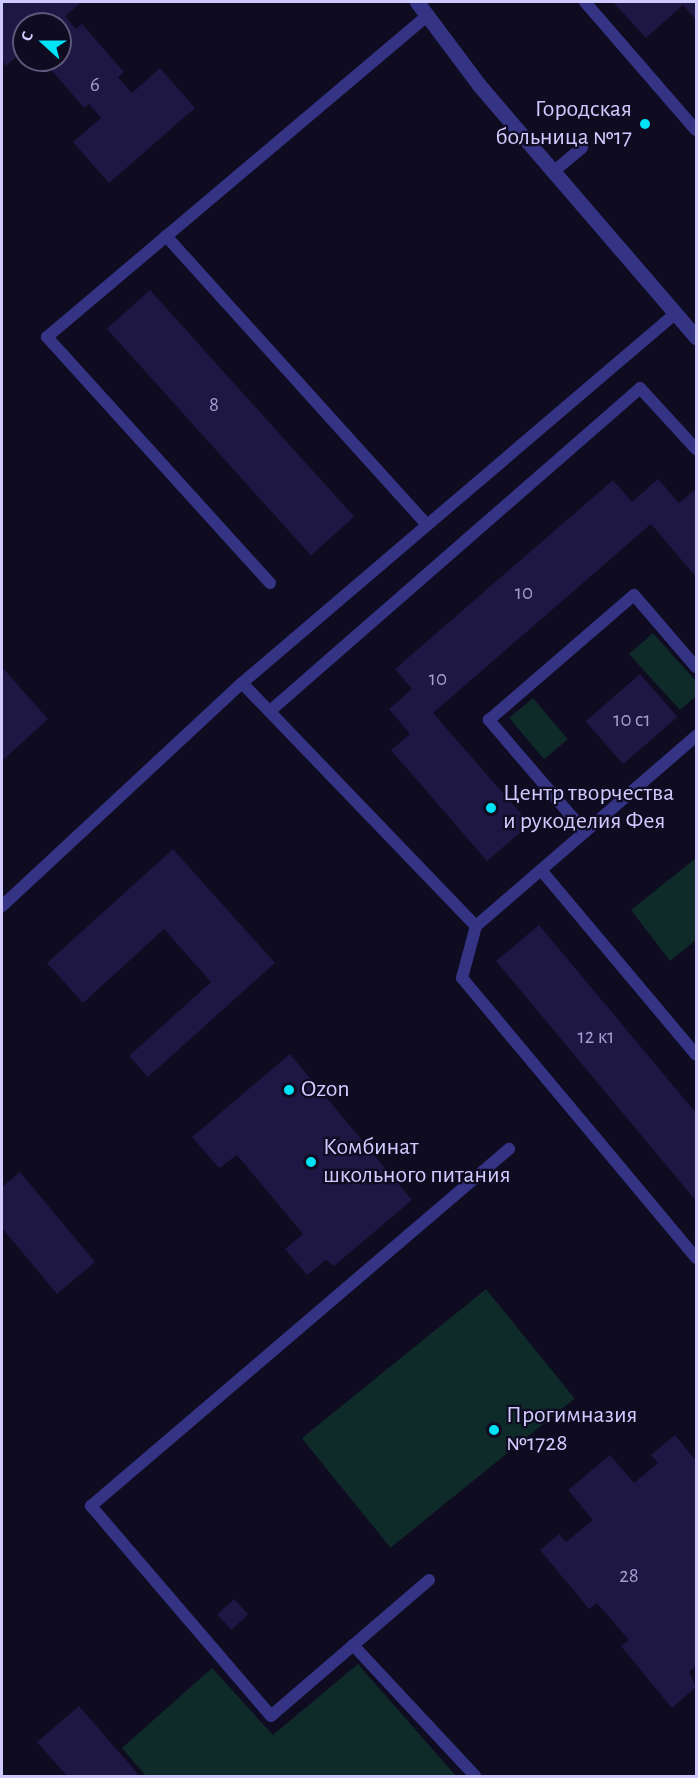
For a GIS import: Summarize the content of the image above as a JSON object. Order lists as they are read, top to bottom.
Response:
{
  "places": [
    "Городская больница №17",
    "Центр творчества и рукоделия Фея",
    "Ozon",
    "Комбинат школьного питания",
    "Прогимназия №1728"
  ],
  "house_numbers": [
    "6",
    "8",
    "10",
    "10",
    "10 с1",
    "12 к1",
    "28"
  ],
  "north": "left"
}
